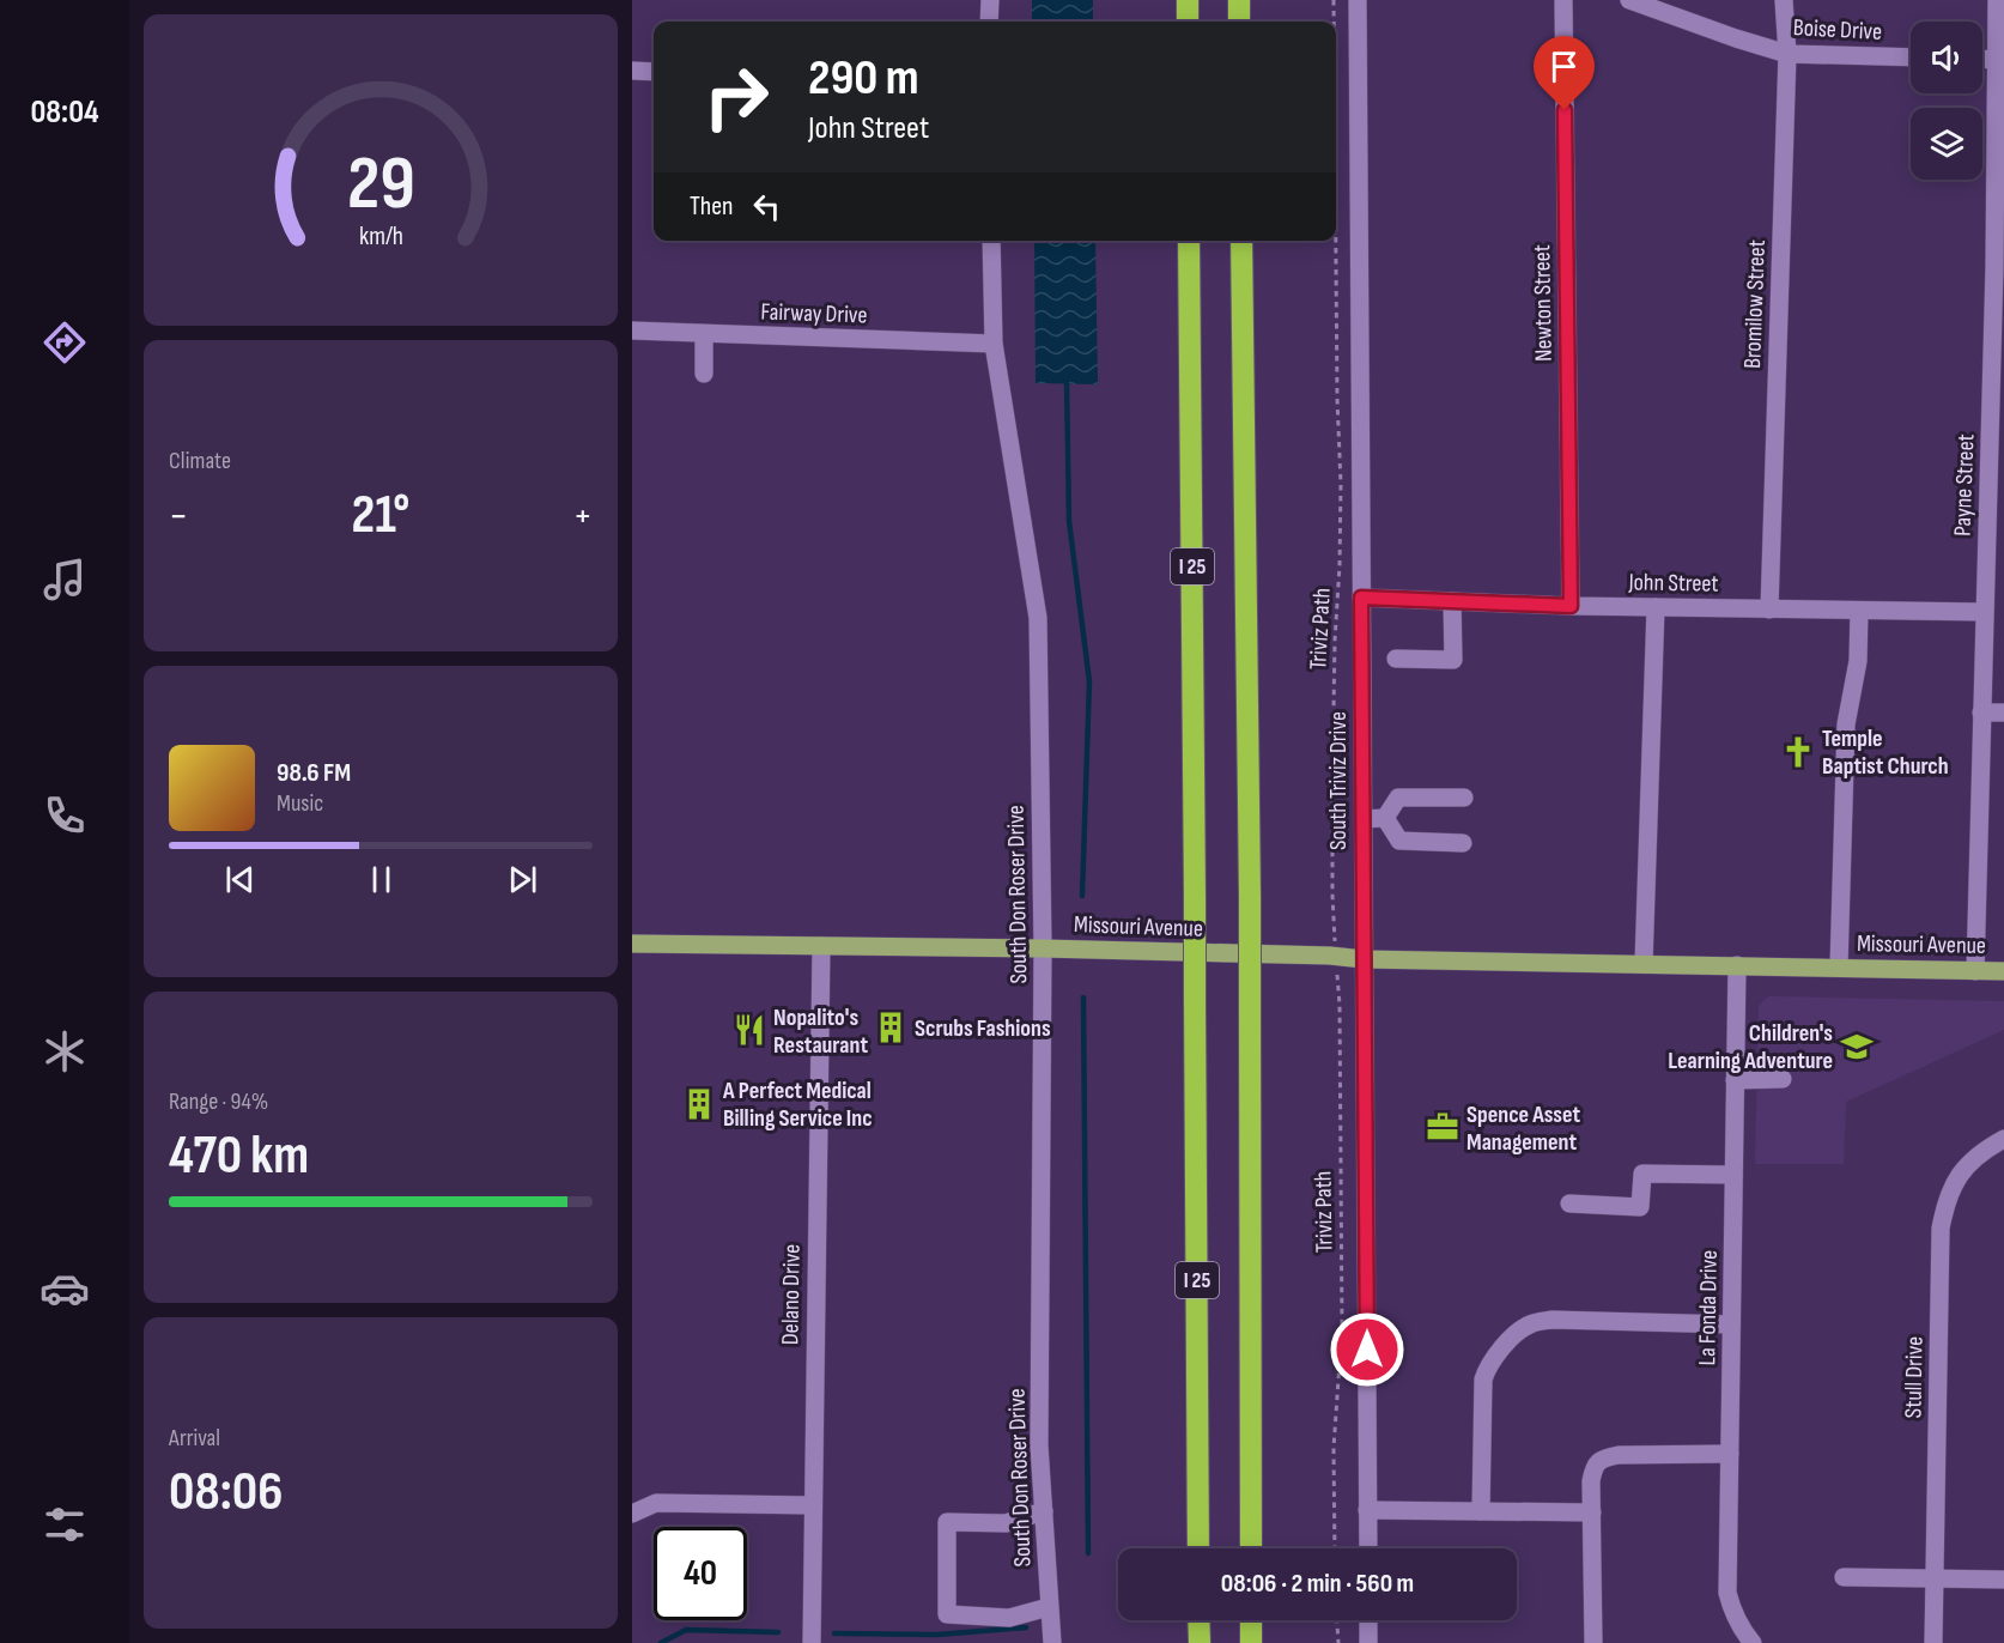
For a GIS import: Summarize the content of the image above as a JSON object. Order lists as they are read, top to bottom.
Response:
{
  "streets": {
    "highway": ["I 25"],
    "main road": ["Missouri Avenue"],
    "street": [
      "Boise Drive",
      "Newton Street",
      "Bromilow Street",
      "Fairway Drive",
      "Payne Street",
      "John Street",
      "South Triviz Drive",
      "South Don Roser Drive",
      "Delano Drive",
      "La Fonda Drive",
      "Stull Drive"
    ],
    "path": ["Triviz Path"]
  },
  "crossings": [
    ["Boise Drive", "Bromilow Street"],
    ["Newton Street", "John Street"],
    ["Bromilow Street", "John Street"],
    ["Fairway Drive", "South Don Roser Drive"],
    ["Payne Street", "John Street"],
    ["Payne Street", "Missouri Avenue"],
    ["John Street", "South Triviz Drive"],
    ["Triviz Path", "Missouri Avenue"],
    ["South Triviz Drive", "Missouri Avenue"],
    ["South Don Roser Drive", "Missouri Avenue"],
    ["Missouri Avenue", "Delano Drive"],
    ["Missouri Avenue", "La Fonda Drive"]
  ],
  "places": {
    "church": ["Temple Baptist Church"],
    "building": ["Scrubs Fashions", "A Perfect Medical Billing Service Inc"],
    "restaurant": ["Nopalito's Restaurant"],
    "school or university": ["Children's Learning Adventure"],
    "office": ["Spence Asset Management"]
  },
  "page": {
    "tabs": "08:04",
    "turn": ["290 m", "John Street"],
    "then": "Then",
    "tile": [
      "Climate",
      ["Range · 94%", "470 km"],
      ["Arrival", "08:06"]
    ],
    "heat": ["−", "21°", "+"],
    "song": ["98.6 FM", "Music"],
    "limit": "40",
    "trip": "08:06 · 2 min · 560 m",
    "gauge": ["29", "km/h"]
  }
}
